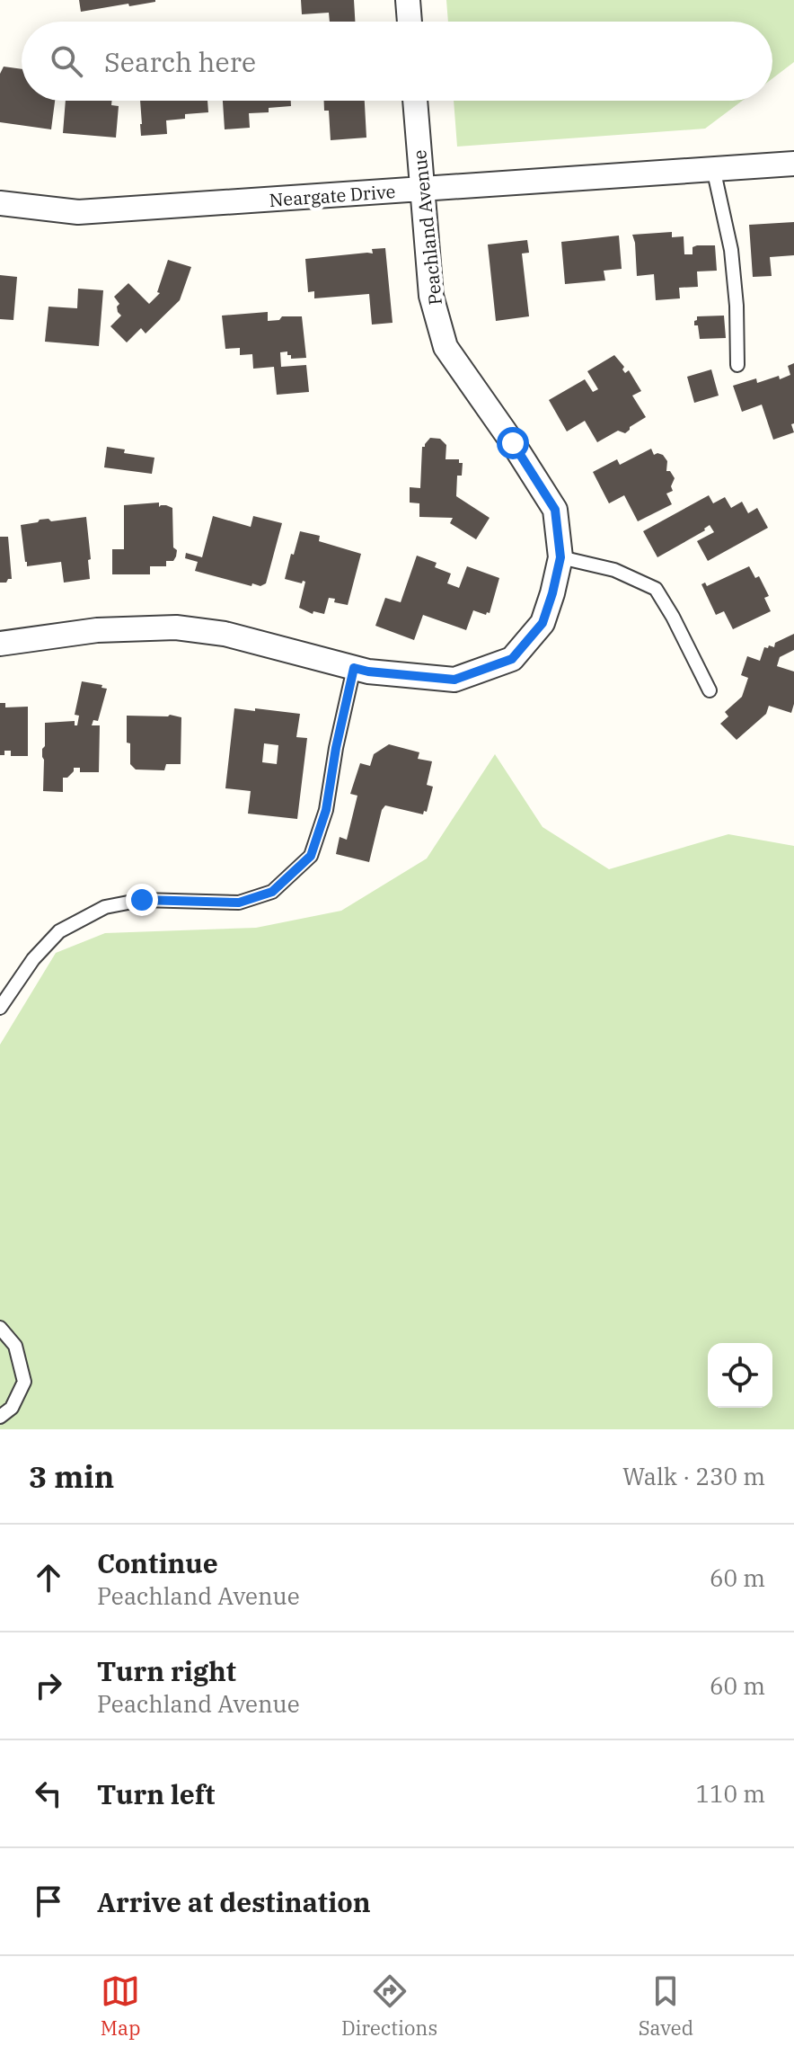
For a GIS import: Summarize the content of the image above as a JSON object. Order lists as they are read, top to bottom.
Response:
{
  "streets": {
    "street": ["Neargate Drive", "Peachland Avenue"]
  },
  "crossings": [
    ["Neargate Drive", "Peachland Avenue"]
  ],
  "page": {
    "search": "Search here",
    "heading": ["3 min", "Walk · 230 m"],
    "list": [
      ["Continue", "Peachland Avenue", "60 m"],
      ["Turn right", "Peachland Avenue", "60 m"],
      ["Turn left", "110 m"],
      "Arrive at destination"
    ],
    "nav": ["Map", "Directions", "Saved"]
  }
}
